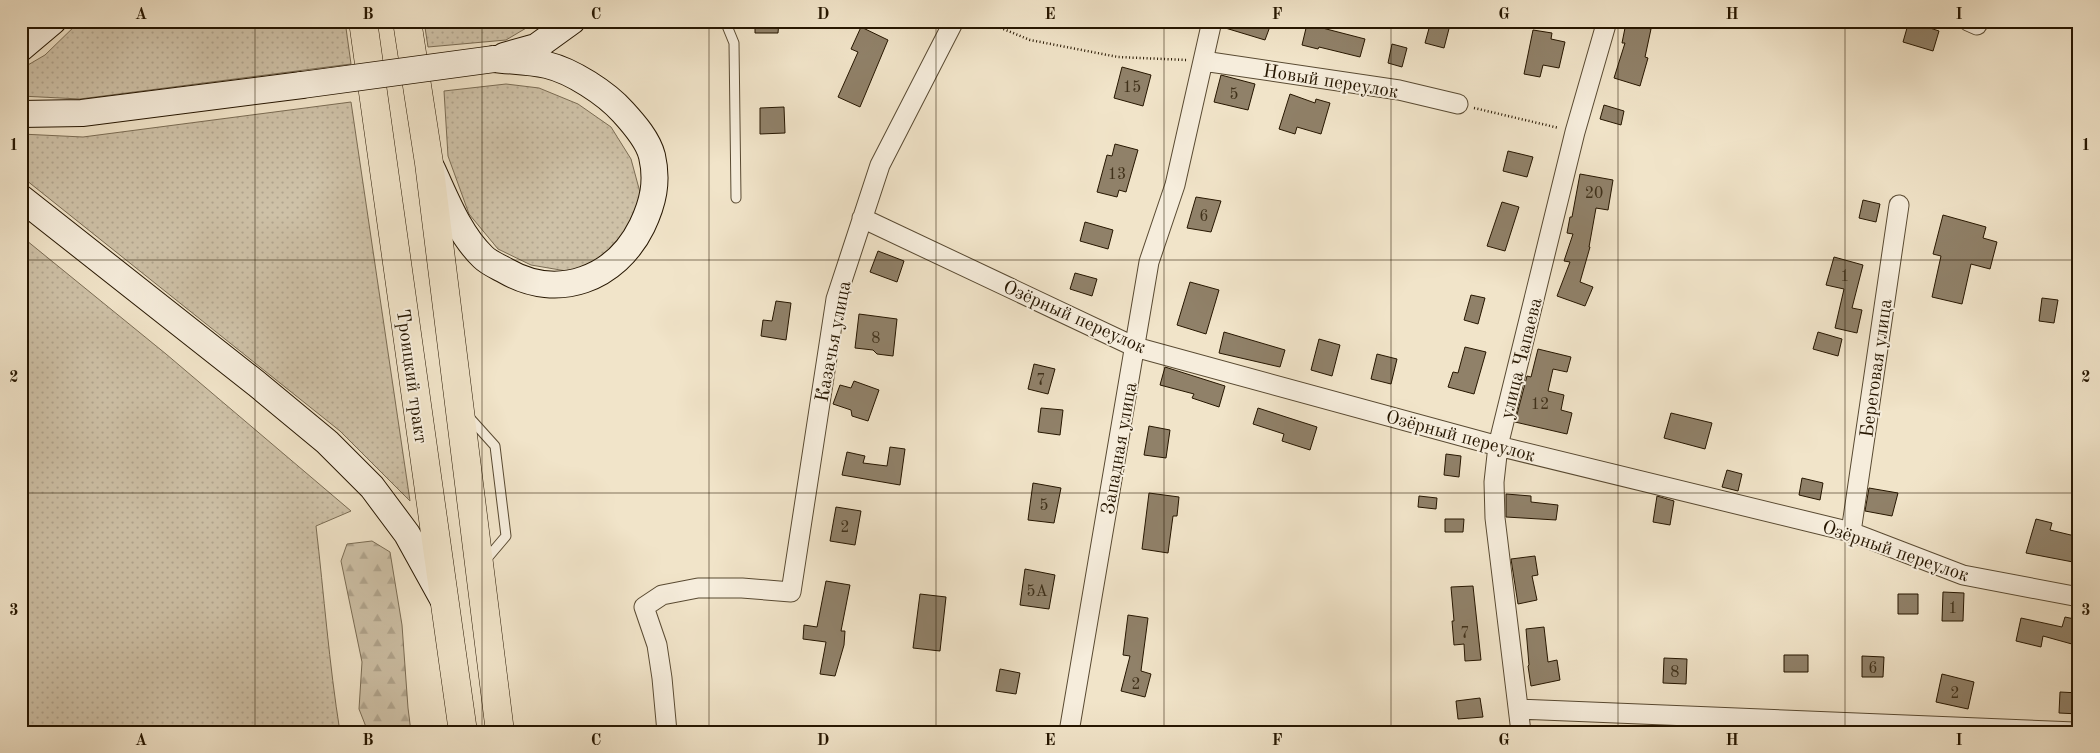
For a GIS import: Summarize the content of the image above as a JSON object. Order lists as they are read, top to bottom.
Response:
{
  "streets": {
    "main road": ["Троицкий тракт"],
    "street": [
      "Новый переулок",
      "Озёрный переулок",
      "Казачья улица",
      "улица Чапаева",
      "Береговая улица",
      "Западная улица"
    ]
  },
  "crossings": [
    ["Новый переулок", "Западная улица"],
    ["Озёрный переулок", "Казачья улица"],
    ["Озёрный переулок", "улица Чапаева"],
    ["Озёрный переулок", "Береговая улица"],
    ["Озёрный переулок", "Западная улица"]
  ],
  "house_numbers": [
    "15",
    "5",
    "13",
    "20",
    "6",
    "1",
    "8",
    "7",
    "12",
    "5",
    "2",
    "5А",
    "1",
    "7",
    "6",
    "8",
    "2",
    "2"
  ],
  "grid": {
    "columns": [
      "A",
      "B",
      "C",
      "D",
      "E",
      "F",
      "G",
      "H",
      "I"
    ],
    "rows": ["1", "2", "3"]
  }
}
